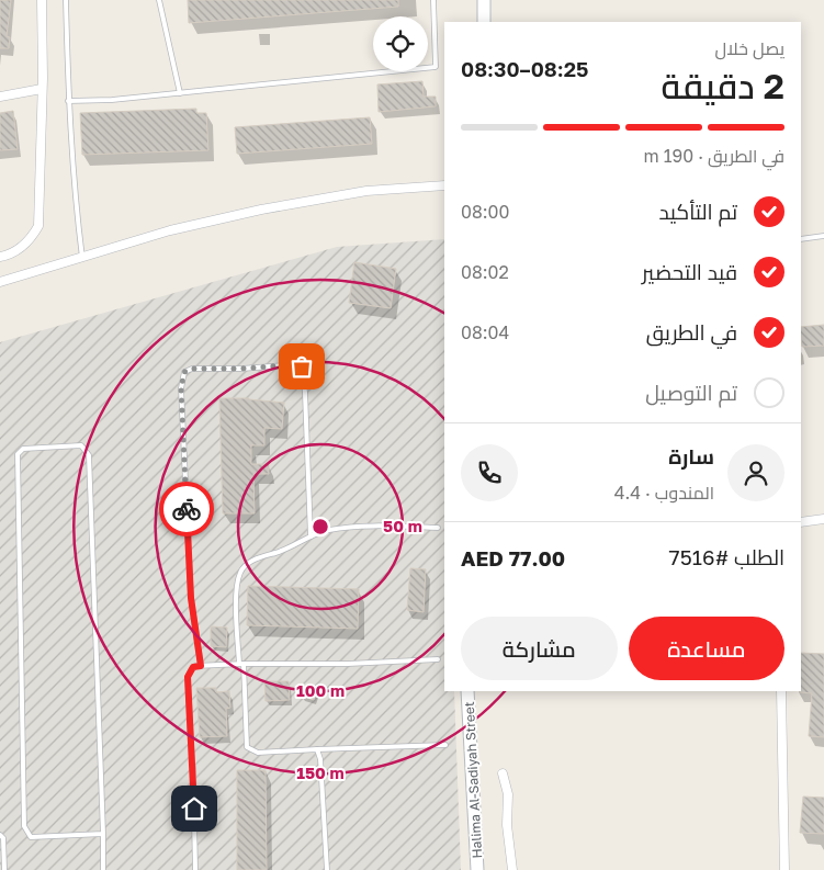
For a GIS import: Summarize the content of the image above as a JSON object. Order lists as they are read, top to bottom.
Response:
{
  "streets": {
    "street": ["Halima Al-Sadiyah Street"]
  },
  "page": {
    "heading": ["2 دقيقة", "يصل خلال", "08:25–08:30"],
    "panel": [
      "سارة",
      "المندوب · 4.4",
      "الطلب #7516",
      "AED 77.00"
    ],
    "bar": "في الطريق · 190 m",
    "list": [
      ["تم التأكيد", "08:00"],
      ["قيد التحضير", "08:02"],
      ["في الطريق", "08:04"],
      "تم التوصيل"
    ],
    "buttons": ["مساعدة", "مشاركة"]
  },
  "rings": ["50 m", "100 m", "150 m"]
}
